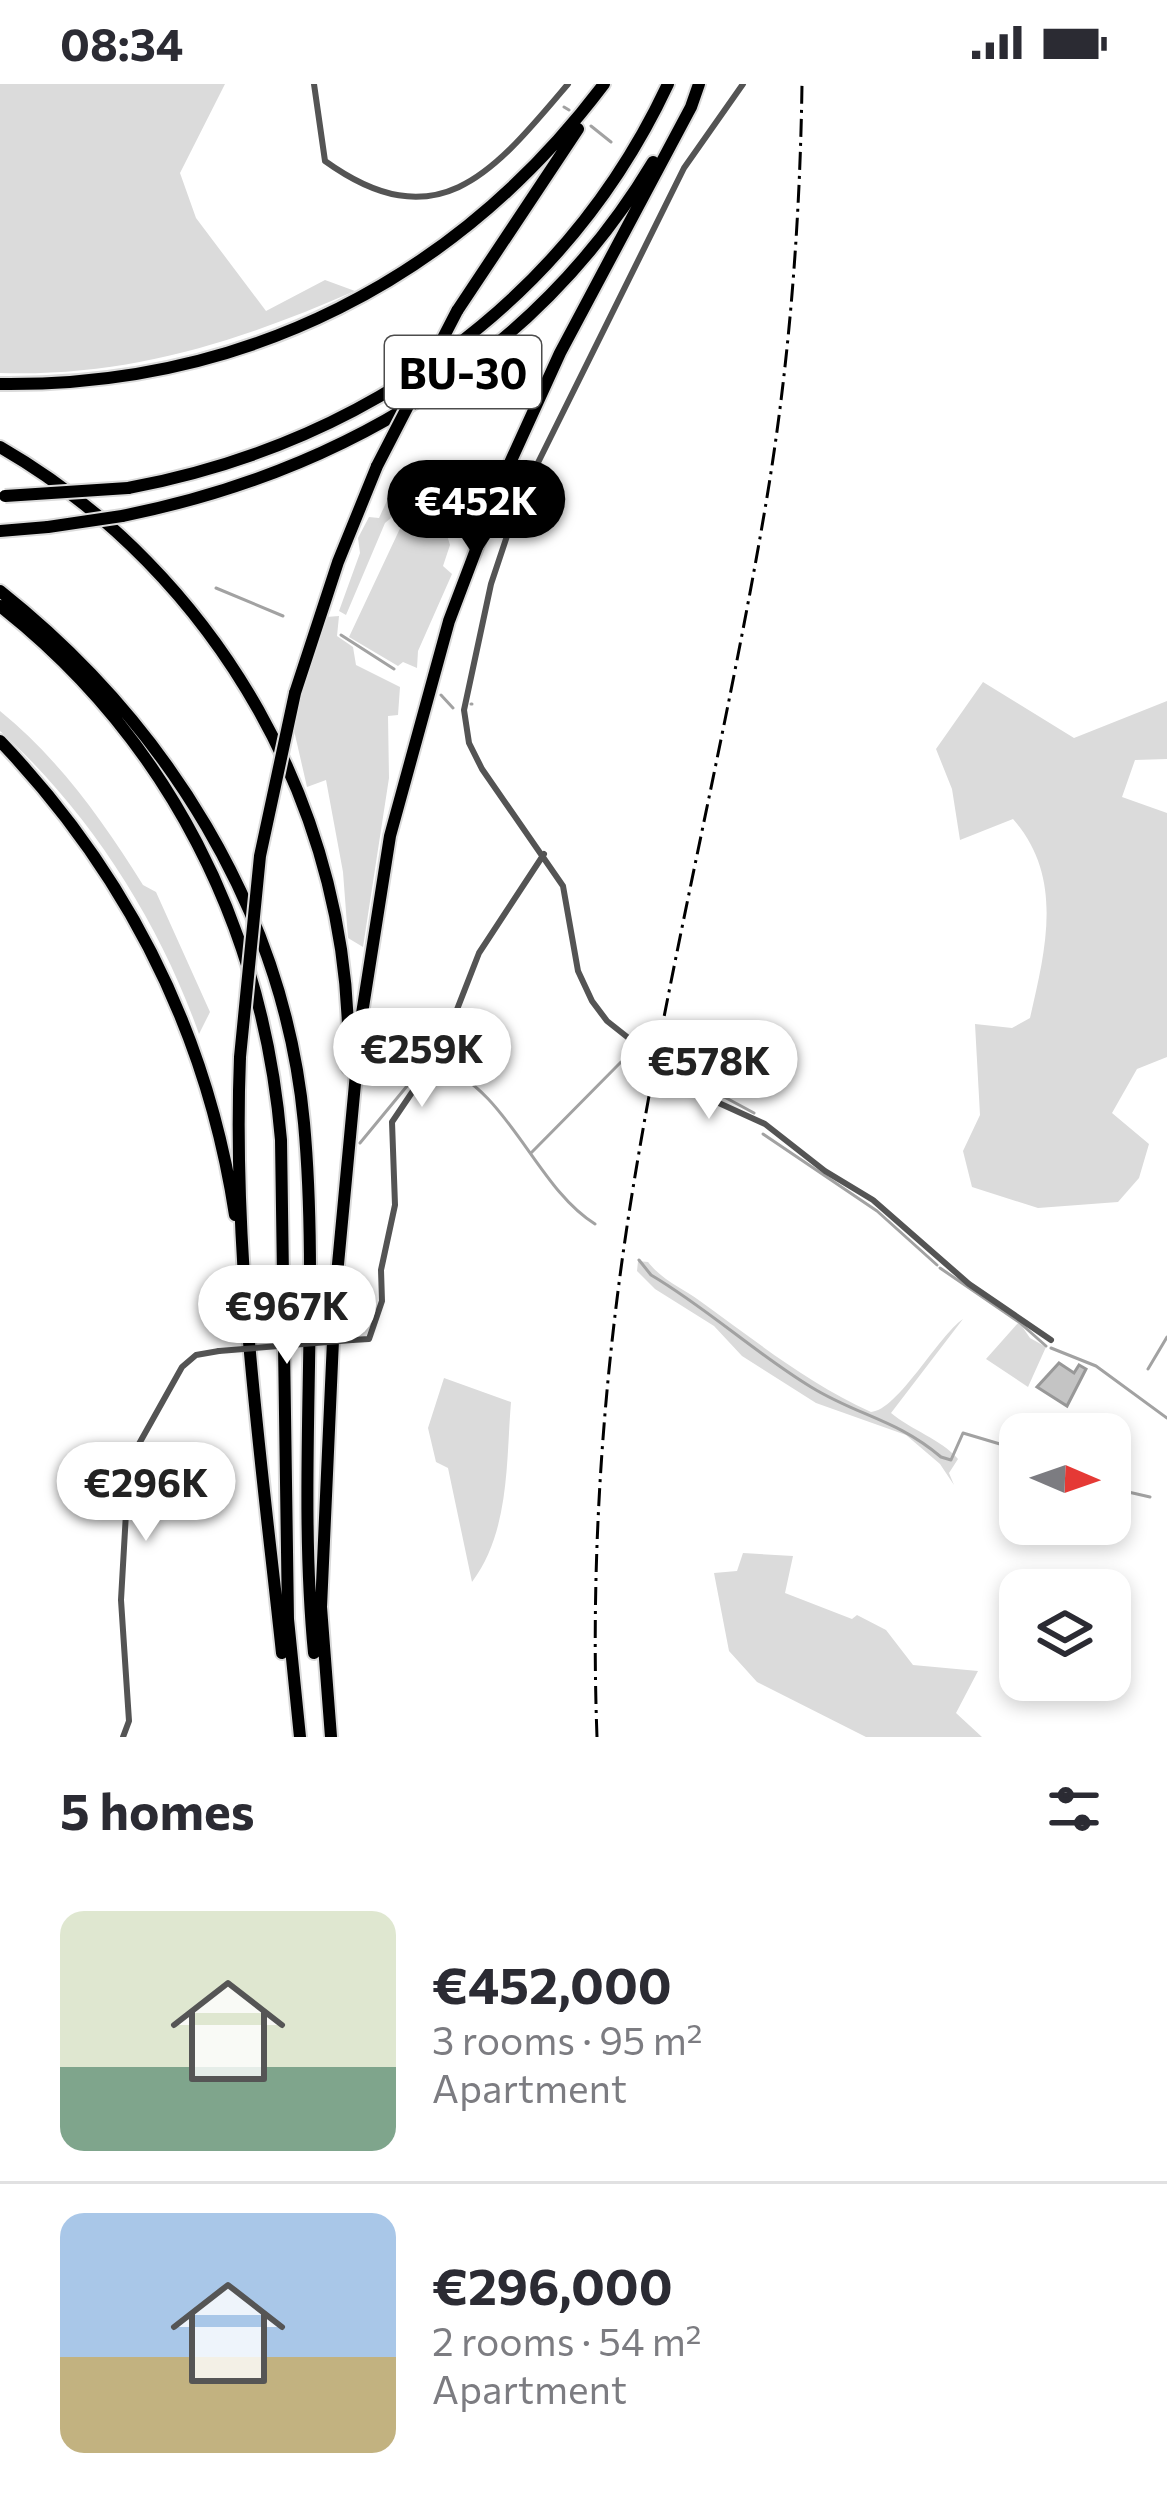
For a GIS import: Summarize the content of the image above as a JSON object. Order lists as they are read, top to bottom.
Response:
{
  "streets": {
    "highway": ["BU-30"]
  },
  "north": "right",
  "page": {
    "status": "08:34",
    "price": [
      "€452K",
      "€259K",
      "€578K",
      "€967K",
      "€296K"
    ],
    "heading": "5 homes",
    "list": [
      {
        "name": "€452,000",
        "note": "3 rooms · 95 m² · Apartment"
      },
      {
        "name": "€296,000",
        "note": "2 rooms · 54 m² · Apartment"
      }
    ]
  }
}
